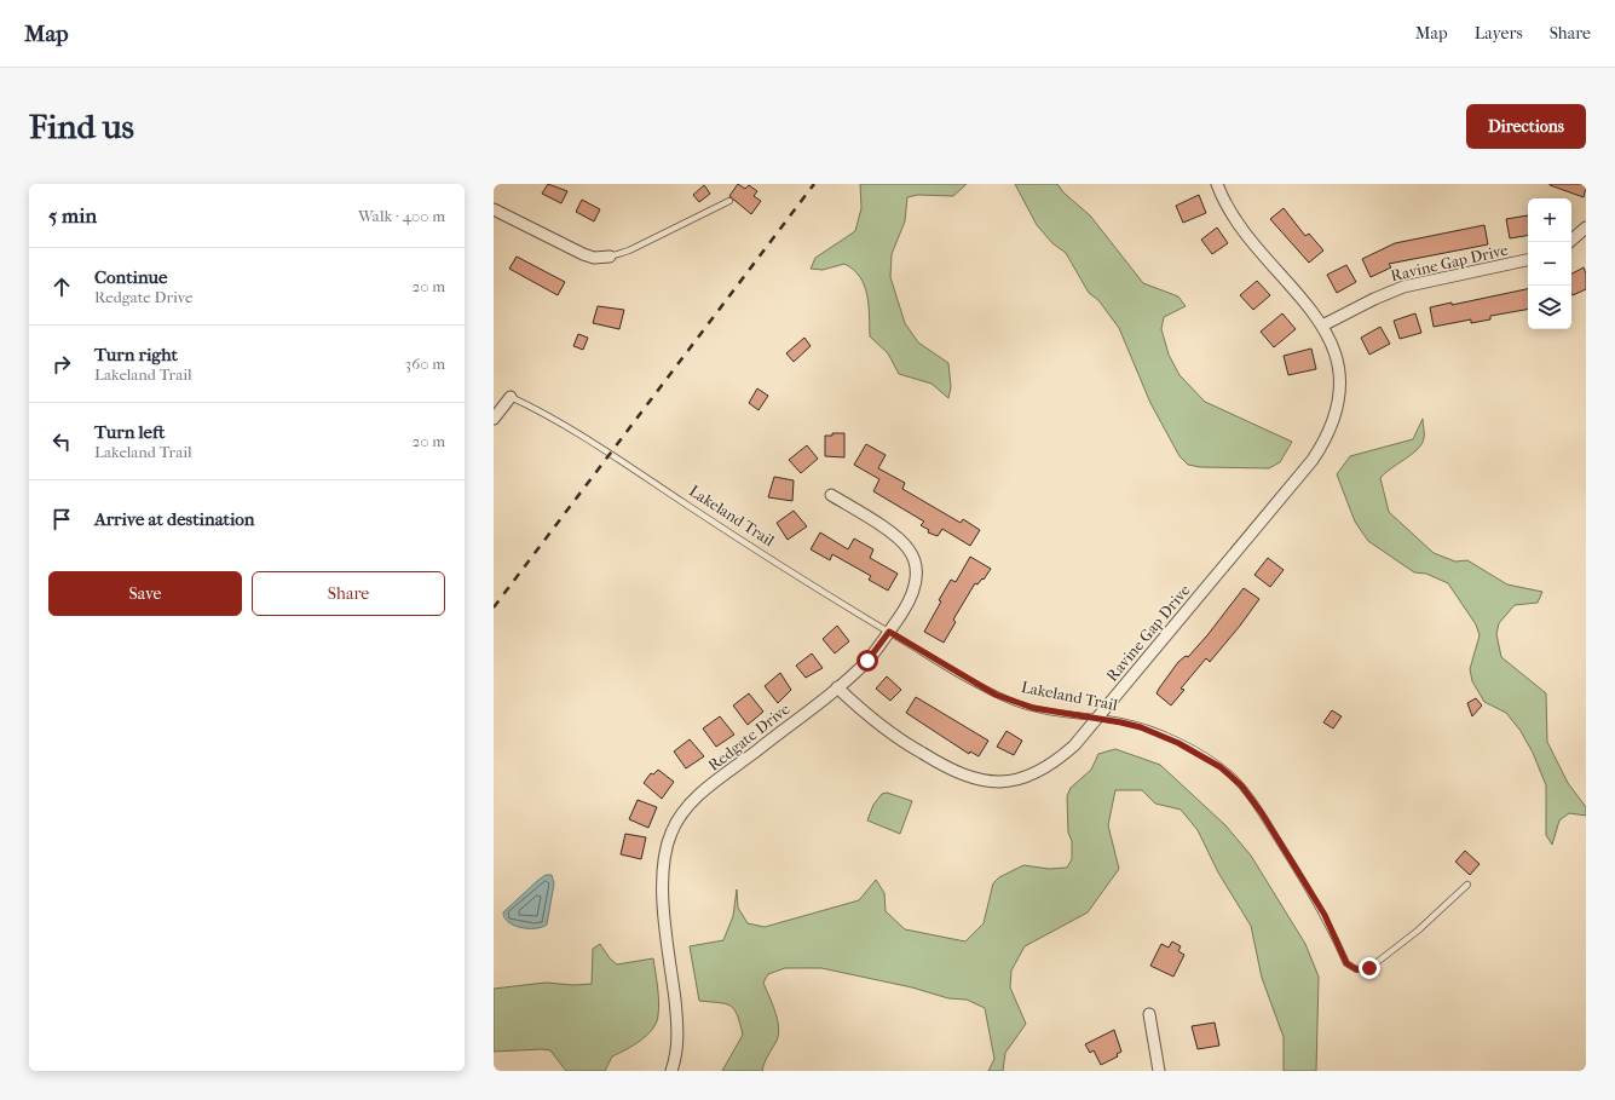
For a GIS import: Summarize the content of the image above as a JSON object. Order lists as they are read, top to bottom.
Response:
{
  "streets": {
    "street": ["Ravine Gap Drive", "Lakeland Trail", "Redgate Drive"]
  },
  "crossings": [
    ["Ravine Gap Drive", "Lakeland Trail"],
    ["Ravine Gap Drive", "Redgate Drive"],
    ["Lakeland Trail", "Redgate Drive"]
  ],
  "page": {
    "header": "Map",
    "nav": ["Map", "Layers", "Share"],
    "buttons": [
      "Directions",
      ["Save", "Share"]
    ],
    "title": "Find us",
    "heading": ["5 min", "Walk · 400 m"],
    "map_buttons": ["+", "−"],
    "list": [
      ["Continue", "Redgate Drive", "20 m"],
      ["Turn right", "Lakeland Trail", "360 m"],
      ["Turn left", "Lakeland Trail", "20 m"],
      "Arrive at destination"
    ]
  }
}
